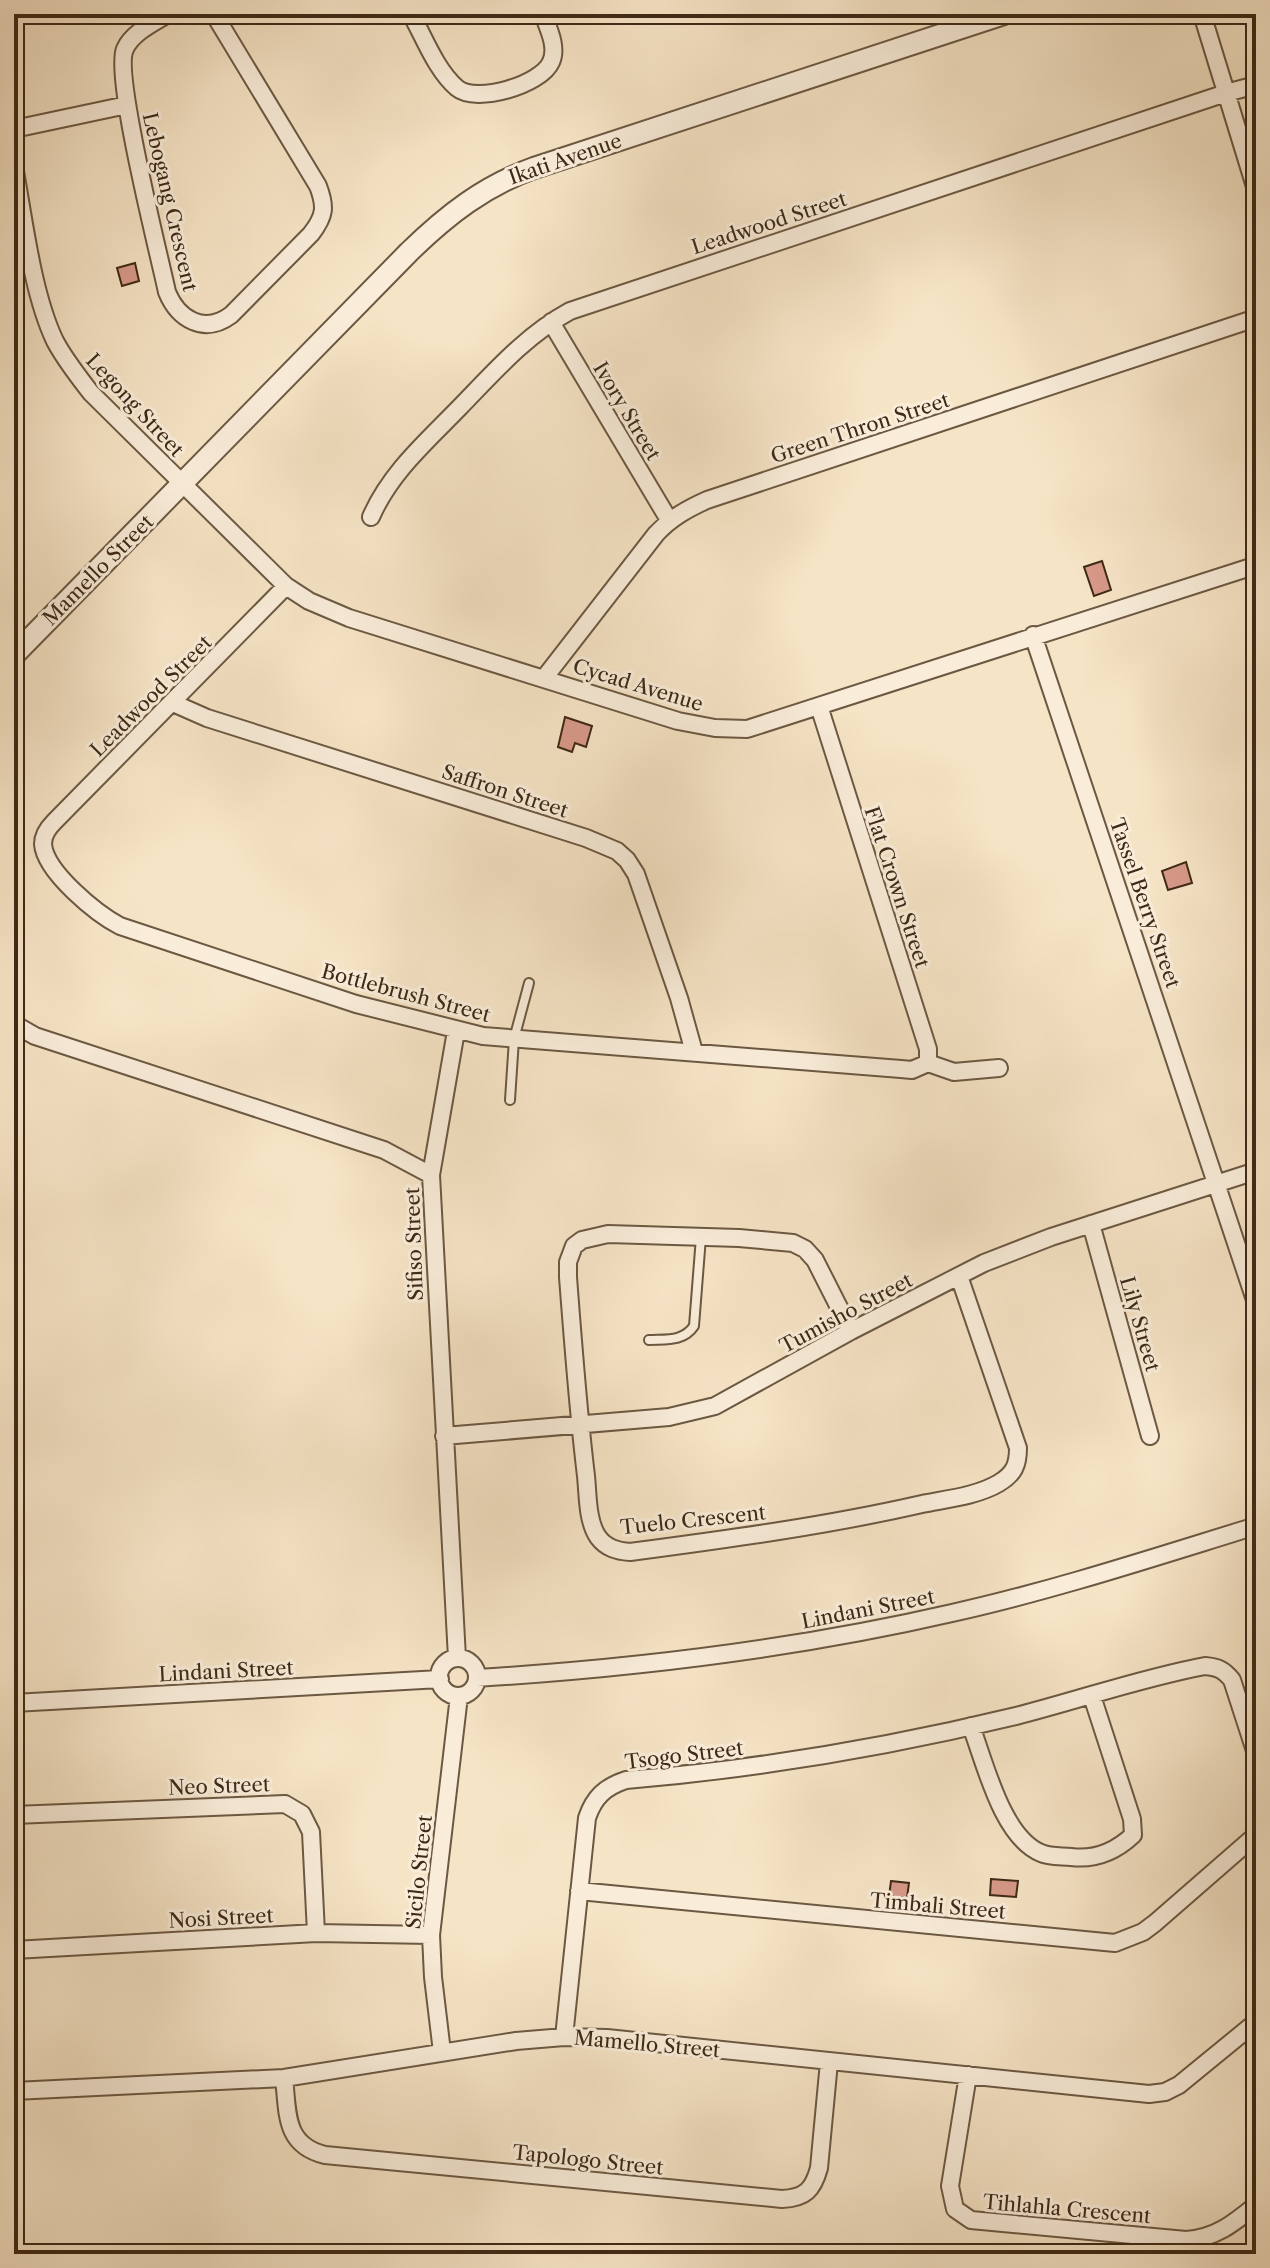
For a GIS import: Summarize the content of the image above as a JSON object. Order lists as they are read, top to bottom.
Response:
{
  "streets": {
    "street": [
      "Ikati Avenue",
      "Lebogang Crescent",
      "Leadwood Street",
      "Legong Street",
      "Ivory Street",
      "Green Thron Street",
      "Mamello Street",
      "Cycad Avenue",
      "Saffron Street",
      "Flat Crown Street",
      "Tassel Berry Street",
      "Bottlebrush Street",
      "Sifiso Street",
      "Tumisho Street",
      "Lily Street",
      "Tuelo Crescent",
      "Lindani Street",
      "Tsogo Street",
      "Neo Street",
      "Sicilo Street",
      "Timbali Street",
      "Nosi Street",
      "Tapologo Street",
      "Tihlahla Crescent"
    ]
  },
  "crossings": [
    ["Ikati Avenue", "Legong Street"],
    ["Ikati Avenue", "Mamello Street"],
    ["Ikati Avenue", "Cycad Avenue"],
    ["Leadwood Street", "Ivory Street"],
    ["Leadwood Street", "Cycad Avenue"],
    ["Leadwood Street", "Saffron Street"],
    ["Leadwood Street", "Bottlebrush Street"],
    ["Legong Street", "Mamello Street"],
    ["Legong Street", "Cycad Avenue"],
    ["Ivory Street", "Green Thron Street"],
    ["Green Thron Street", "Cycad Avenue"],
    ["Mamello Street", "Cycad Avenue"],
    ["Mamello Street", "Tsogo Street"],
    ["Mamello Street", "Sicilo Street"],
    ["Mamello Street", "Tapologo Street"],
    ["Mamello Street", "Tihlahla Crescent"],
    ["Cycad Avenue", "Flat Crown Street"],
    ["Cycad Avenue", "Tassel Berry Street"],
    ["Saffron Street", "Bottlebrush Street"],
    ["Flat Crown Street", "Bottlebrush Street"],
    ["Tassel Berry Street", "Tumisho Street"],
    ["Sifiso Street", "Tumisho Street"],
    ["Sifiso Street", "Lindani Street"],
    ["Sifiso Street", "Sicilo Street"],
    ["Tumisho Street", "Lily Street"],
    ["Tumisho Street", "Tuelo Crescent"],
    ["Lindani Street", "Sicilo Street"],
    ["Tsogo Street", "Timbali Street"],
    ["Neo Street", "Nosi Street"],
    ["Sicilo Street", "Nosi Street"]
  ]
}
